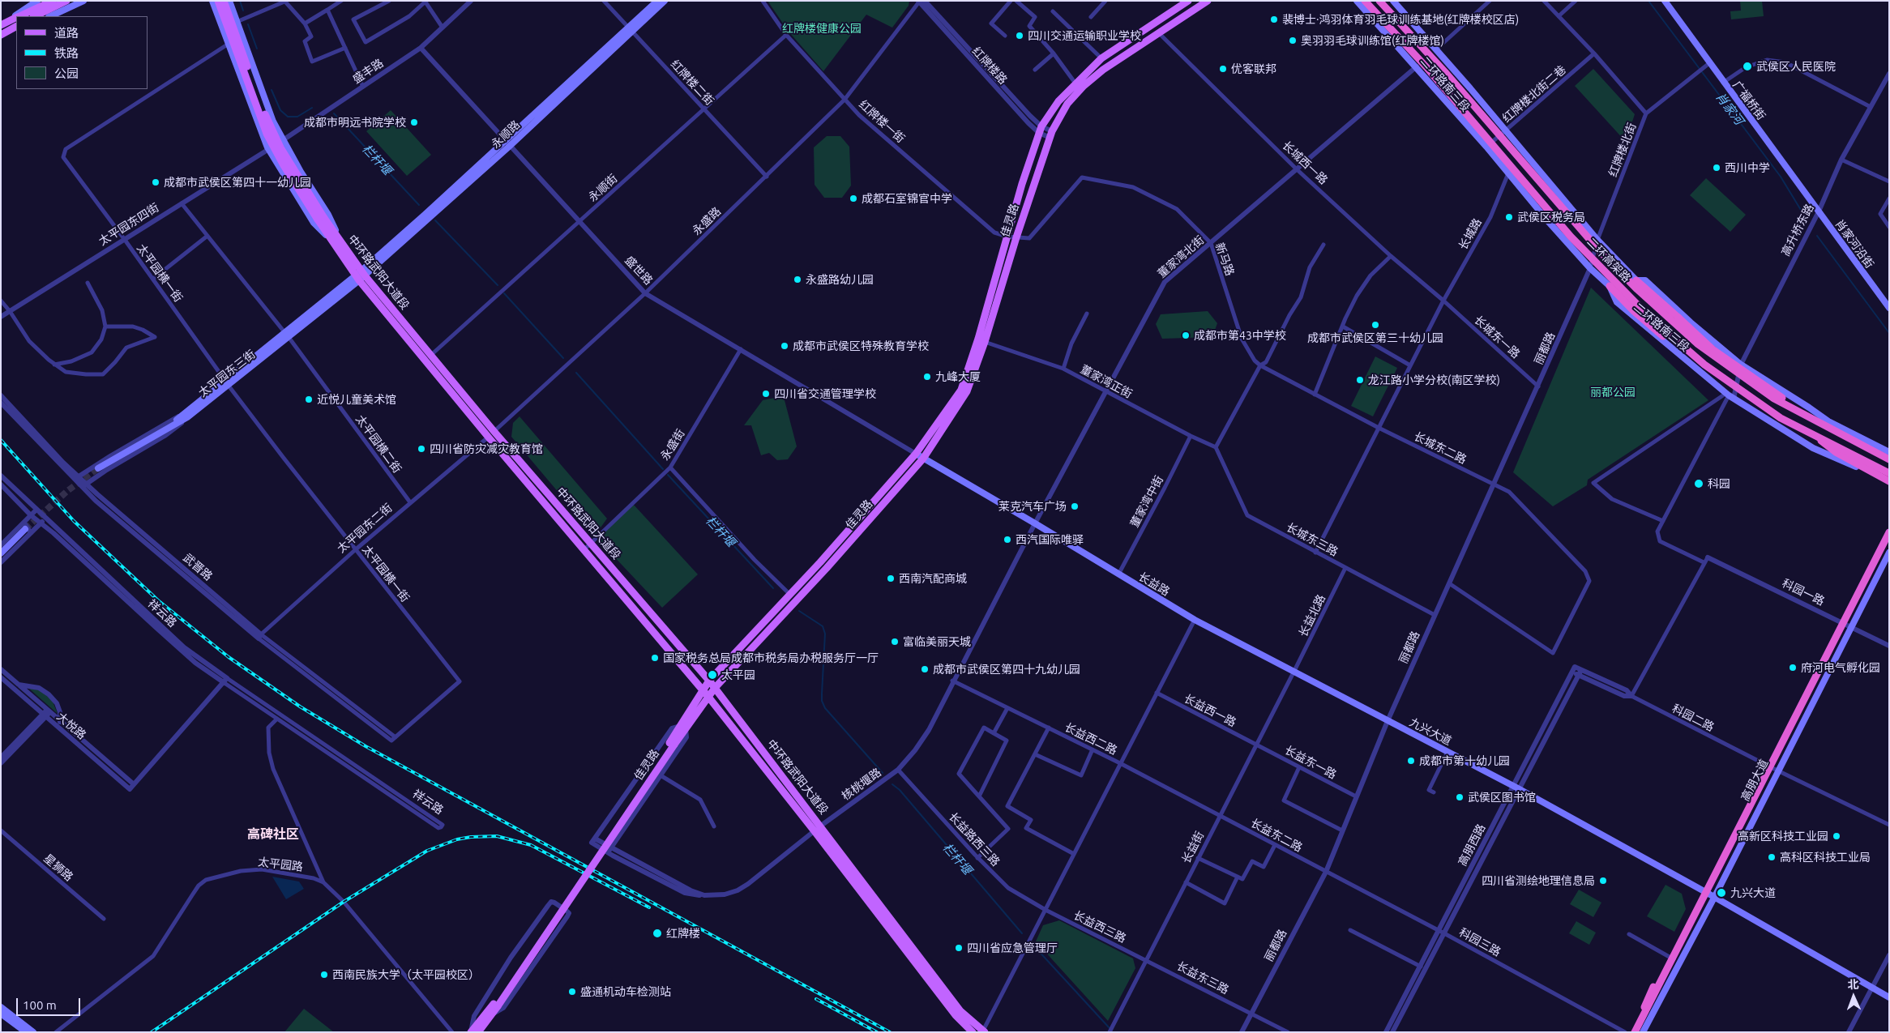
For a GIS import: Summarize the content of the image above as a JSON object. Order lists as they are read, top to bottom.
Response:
{
  "streets": {
    "highway": ["二环高架路"],
    "main road": [
      "二环路南三段",
      "广福桥街",
      "永顺路",
      "佳灵路",
      "肖家河沿街",
      "中环路武阳大道段",
      "太平园东三街",
      "长益路",
      "九兴大道",
      "高朋大道"
    ],
    "street": [
      "红牌楼路",
      "盛丰路",
      "红牌楼二街",
      "红牌楼北街二巷",
      "红牌楼一街",
      "红牌楼北街",
      "长城西一路",
      "永顺街",
      "永盛路",
      "太平园东四街",
      "高升桥东路",
      "长城路",
      "董家湾北街",
      "新马路",
      "盛世路",
      "太平园横一街",
      "长城东一路",
      "丽都路",
      "董家湾正街",
      "太平园横二街",
      "永盛街",
      "长城东二路",
      "董家湾中街",
      "太平园东二街",
      "长城东三路",
      "武晋路",
      "科园一路",
      "祥云路",
      "长益北路",
      "长益西一路",
      "科园二路",
      "大悦路",
      "长益西二路",
      "长益东一路",
      "核桃堰路",
      "长益东二路",
      "长益路西三路",
      "高朋西路",
      "长益街",
      "太平园路",
      "星狮路",
      "长益西三路",
      "科园三路",
      "长益东三路"
    ]
  },
  "crossings": [
    ["红牌楼路", "佳灵路"],
    ["红牌楼路", "永盛路"],
    ["盛丰路", "太平园东四街"],
    ["盛丰路", "盛世路"],
    ["红牌楼二街", "永顺路"],
    ["红牌楼二街", "永顺街"],
    ["红牌楼二街", "永盛路"],
    ["二环路南三段", "红牌楼北街二巷"],
    ["二环路南三段", "红牌楼北街"],
    ["二环路南三段", "高升桥东路"],
    ["二环路南三段", "长城路"],
    ["二环路南三段", "董家湾北街"],
    ["二环路南三段", "丽都路"],
    ["红牌楼北街二巷", "红牌楼北街"],
    ["广福桥街", "高升桥东路"],
    ["广福桥街", "肖家河沿街"],
    ["红牌楼一街", "永顺街"],
    ["红牌楼一街", "佳灵路"],
    ["红牌楼一街", "永盛路"],
    ["红牌楼一街", "新马路"],
    ["永顺路", "盛世路"],
    ["永顺路", "中环路武阳大道段"],
    ["永顺路", "太平园东三街"],
    ["永顺路", "太平园横二街"],
    ["红牌楼北街", "丽都路"],
    ["长城西一路", "佳灵路"],
    ["长城西一路", "长城路"],
    ["长城西一路", "董家湾北街"],
    ["长城西一路", "长城东一路"],
    ["永顺街", "盛世路"],
    ["永顺街", "中环路武阳大道段"],
    ["佳灵路", "新马路"],
    ["佳灵路", "盛世路"],
    ["佳灵路", "中环路武阳大道段"],
    ["佳灵路", "董家湾正街"],
    ["佳灵路", "长益路"],
    ["佳灵路", "核桃堰路"],
    ["永盛路", "盛世路"],
    ["永盛路", "中环路武阳大道段"],
    ["永盛路", "太平园东二街"],
    ["太平园东四街", "太平园横一街"],
    ["太平园东四街", "太平园横二街"],
    ["高升桥东路", "肖家河沿街"],
    ["长城路", "新马路"],
    ["长城路", "长城东一路"],
    ["长城路", "长城东二路"],
    ["长城路", "长城东三路"],
    ["董家湾北街", "新马路"],
    ["董家湾北街", "董家湾正街"],
    ["董家湾北街", "长益路"],
    ["董家湾北街", "核桃堰路"],
    ["新马路", "长城东二路"],
    ["盛世路", "永盛街"],
    ["盛世路", "长益路"],
    ["中环路武阳大道段", "永盛街"],
    ["中环路武阳大道段", "太平园东二街"],
    ["中环路武阳大道段", "核桃堰路"],
    ["太平园横一街", "太平园东三街"],
    ["太平园横一街", "太平园东二街"],
    ["太平园横一街", "武晋路"],
    ["长城东一路", "丽都路"],
    ["丽都路", "长城东二路"],
    ["丽都路", "长城东三路"],
    ["丽都路", "长益路"],
    ["丽都路", "九兴大道"],
    ["丽都路", "长益东一路"],
    ["丽都路", "长益东二路"],
    ["丽都路", "科园三路"],
    ["丽都路", "长益东三路"],
    ["太平园东三街", "太平园横二街"],
    ["董家湾正街", "董家湾中街"],
    ["董家湾正街", "长城东三路"],
    ["太平园横二街", "太平园东二街"],
    ["董家湾中街", "长益路"],
    ["太平园东二街", "武晋路"],
    ["长城东三路", "长益北路"],
    ["长益路", "长益北路"],
    ["长益路", "九兴大道"],
    ["长益路", "核桃堰路"],
    ["长益路", "长益街"],
    ["科园一路", "高朋大道"],
    ["长益北路", "长益街"],
    ["长益西一路", "长益东一路"],
    ["长益西一路", "长益街"],
    ["科园二路", "高朋大道"],
    ["九兴大道", "高朋大道"],
    ["九兴大道", "高朋西路"],
    ["长益西二路", "核桃堰路"],
    ["长益西二路", "长益东二路"],
    ["长益西二路", "长益街"],
    ["长益东一路", "长益街"],
    ["核桃堰路", "长益路西三路"],
    ["长益东二路", "长益街"],
    ["长益东二路", "科园三路"],
    ["长益路西三路", "长益西三路"],
    ["高朋西路", "科园三路"],
    ["长益街", "长益西三路"],
    ["长益街", "长益东三路"],
    ["长益西三路", "长益东三路"]
  ],
  "districts": ["高碑社区"],
  "water": ["肖家河", "栏杆堰"],
  "parks": ["红牌楼健康公园", "丽都公园"],
  "places": [
    "裴博士·鸿羽体育羽毛球训练基地(红牌楼校区店)",
    "四川交通运输职业学校",
    "奥羽羽毛球训练馆(红牌楼馆)",
    "武侯区人民医院",
    "优客联邦",
    "成都市明远书院学校",
    "西川中学",
    "成都市武侯区第四十一幼儿园",
    "成都石室锦官中学",
    "武侯区税务局",
    "永盛路幼儿园",
    "成都市武侯区第三十幼儿园",
    "成都市第43中学校",
    "成都市武侯区特殊教育学校",
    "九峰大厦",
    "龙江路小学分校(南区学校)",
    "四川省交通管理学校",
    "近悦儿童美术馆",
    "四川省防灾减灾教育馆",
    "科园",
    "莱克汽车广场",
    "西汽国际唯驿",
    "西南汽配商城",
    "富临美丽天城",
    "国家税务总局成都市税务局办税服务厅一厅",
    "府河电气孵化园",
    "成都市武侯区第四十九幼儿园",
    "太平园",
    "成都市第十幼儿园",
    "武侯区图书馆",
    "高新区科技工业园",
    "高科区科技工业局",
    "四川省测绘地理信息局",
    "九兴大道",
    "红牌楼",
    "四川省应急管理厅",
    "西南民族大学（太平园校区）",
    "盛通机动车检测站"
  ],
  "legend": ["道路", "铁路", "公园"],
  "scale_bar": "100 m",
  "north": "top"
}
